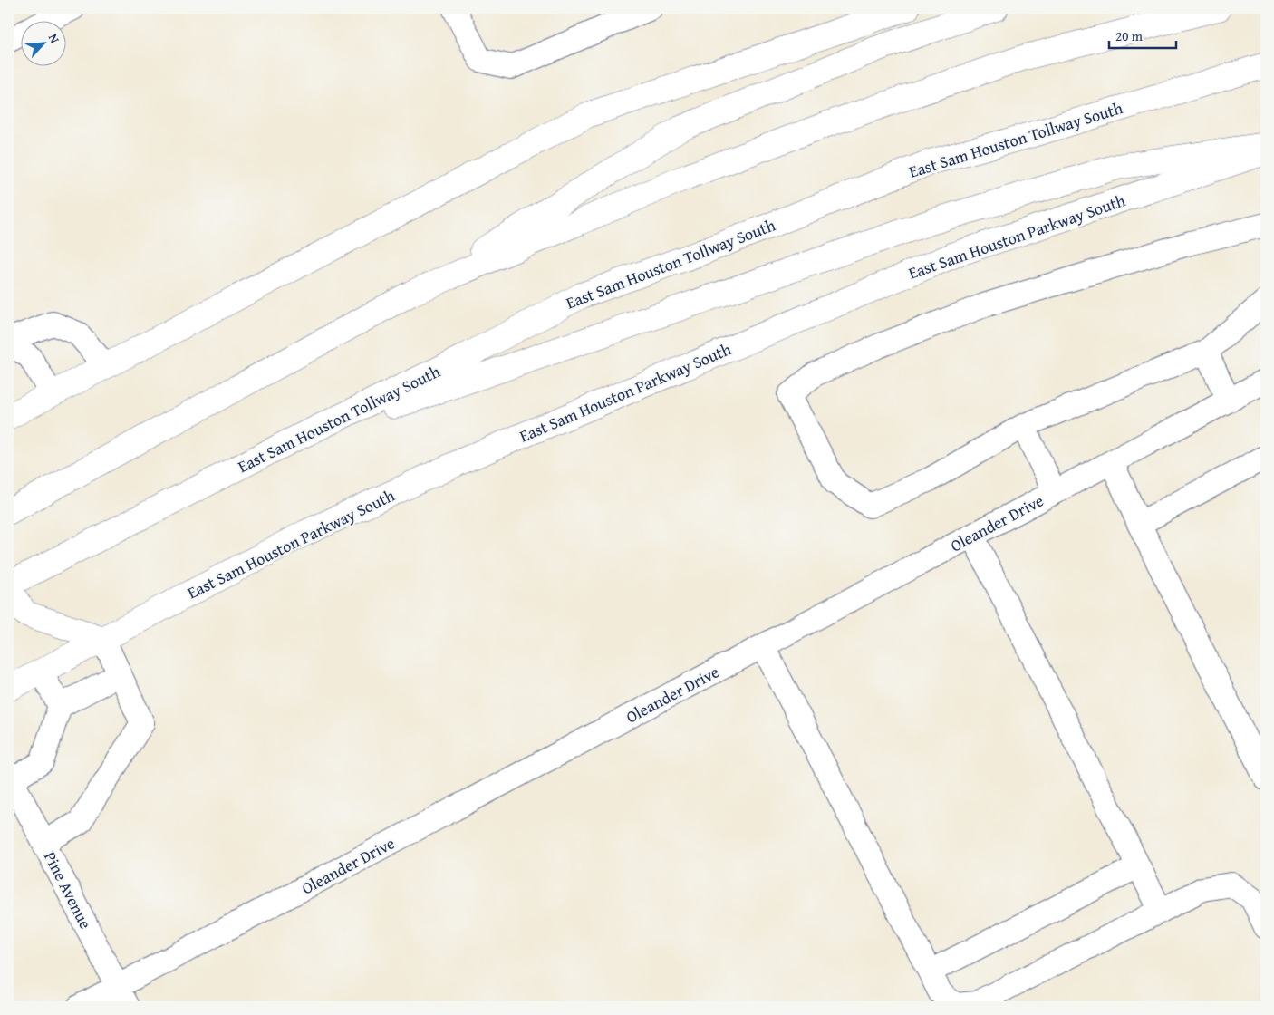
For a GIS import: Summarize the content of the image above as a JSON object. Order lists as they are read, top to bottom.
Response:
{
  "streets": {
    "main road": ["East Sam Houston Tollway South", "East Sam Houston Parkway South"],
    "street": ["Oleander Drive", "Pine Avenue"]
  },
  "crossings": [
    ["Oleander Drive", "Pine Avenue"]
  ],
  "scale_bar": "20 m",
  "north": "top right"
}
